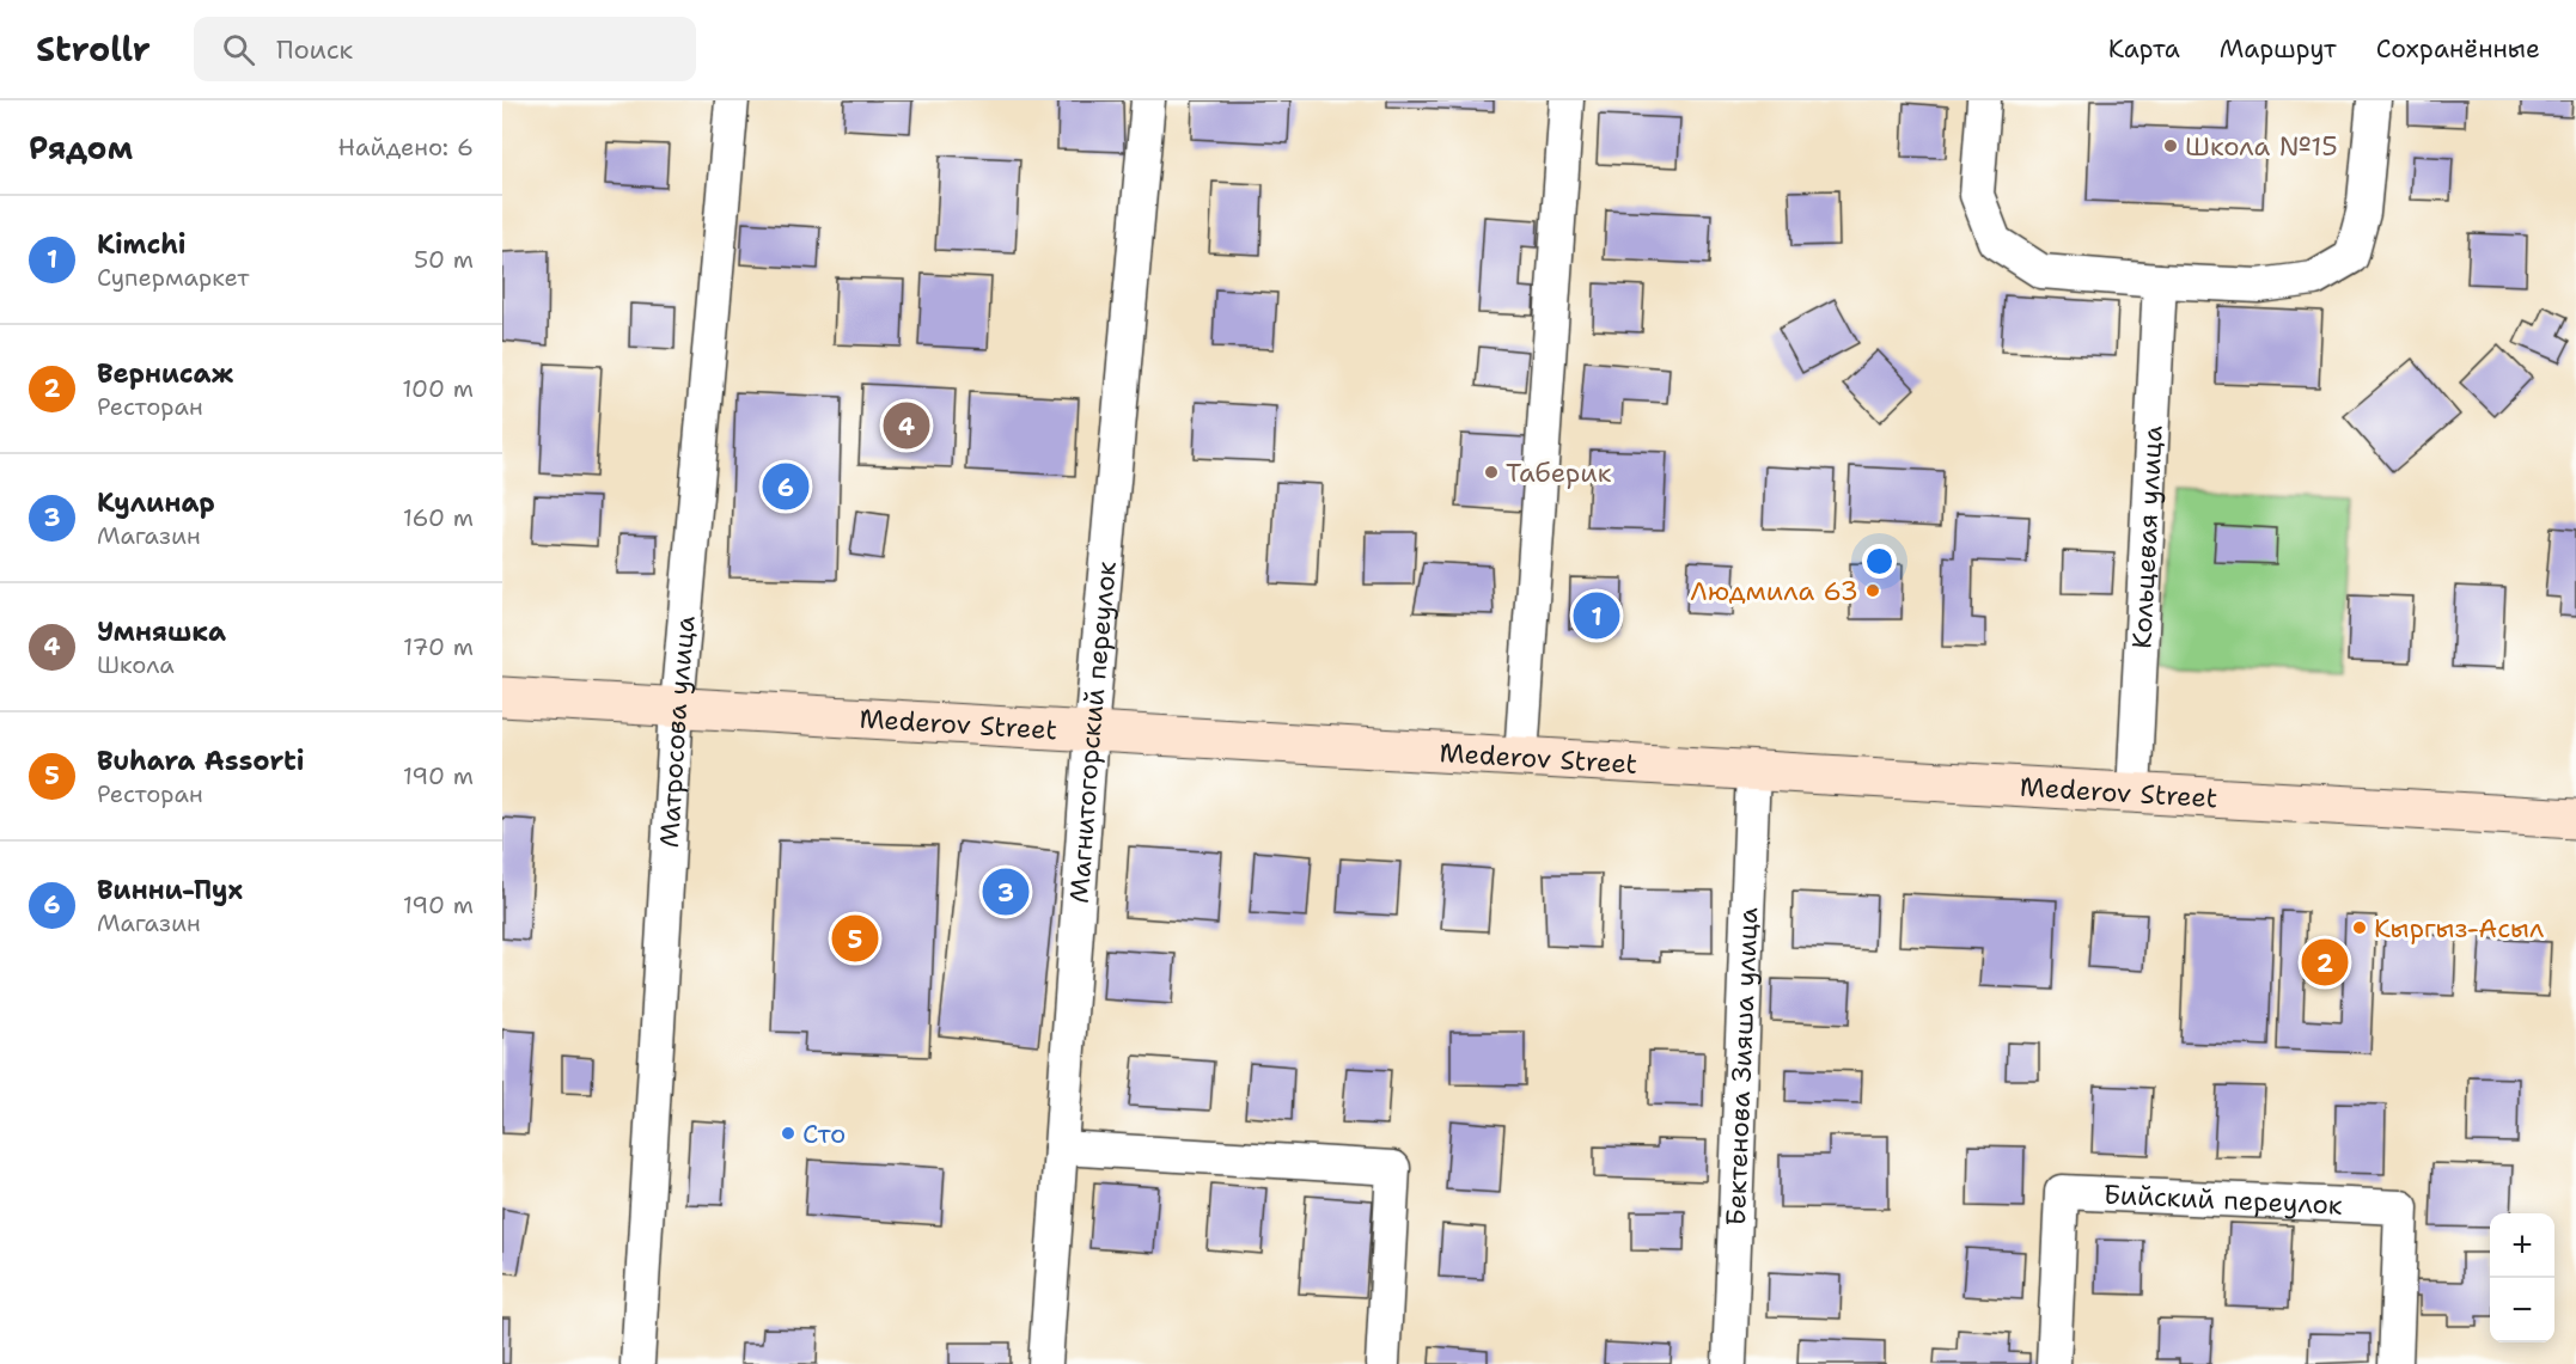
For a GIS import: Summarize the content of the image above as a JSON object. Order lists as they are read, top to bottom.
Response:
{
  "streets": {
    "main road": ["Mederov Street"],
    "street": [
      "Кольцевая улица",
      "Матросова улица",
      "Магнитогорский переулок",
      "Бектенова Зияша улица",
      "Бийский переулок"
    ]
  },
  "crossings": [
    ["Кольцевая улица", "Mederov Street"],
    ["Mederov Street", "Матросова улица"],
    ["Mederov Street", "Магнитогорский переулок"],
    ["Mederov Street", "Бектенова Зияша улица"]
  ],
  "places": [
    "Школа №15",
    "Таберик",
    "Людмила 63",
    "Кыргыз-Асыл",
    "Сто"
  ],
  "page": {
    "header": "Strollr",
    "search": "Поиск",
    "nav": ["Карта", "Маршрут", "Сохранённые"],
    "heading": ["Рядом", "Найдено: 6"],
    "list": [
      {
        "mark": "1",
        "name": "Kimchi",
        "note": "Супермаркет",
        "value": "50 m"
      },
      {
        "mark": "2",
        "name": "Вернисаж",
        "note": "Ресторан",
        "value": "100 m"
      },
      {
        "mark": "3",
        "name": "Кулинар",
        "note": "Магазин",
        "value": "160 m"
      },
      {
        "mark": "4",
        "name": "Умняшка",
        "note": "Школа",
        "value": "170 m"
      },
      {
        "mark": "5",
        "name": "Buhara Assorti",
        "note": "Ресторан",
        "value": "190 m"
      },
      {
        "mark": "6",
        "name": "Винни-Пух",
        "note": "Магазин",
        "value": "190 m"
      }
    ],
    "pins": [
      "4",
      "6",
      "1",
      "3",
      "5",
      "2"
    ],
    "map_buttons": ["+", "−"]
  }
}
